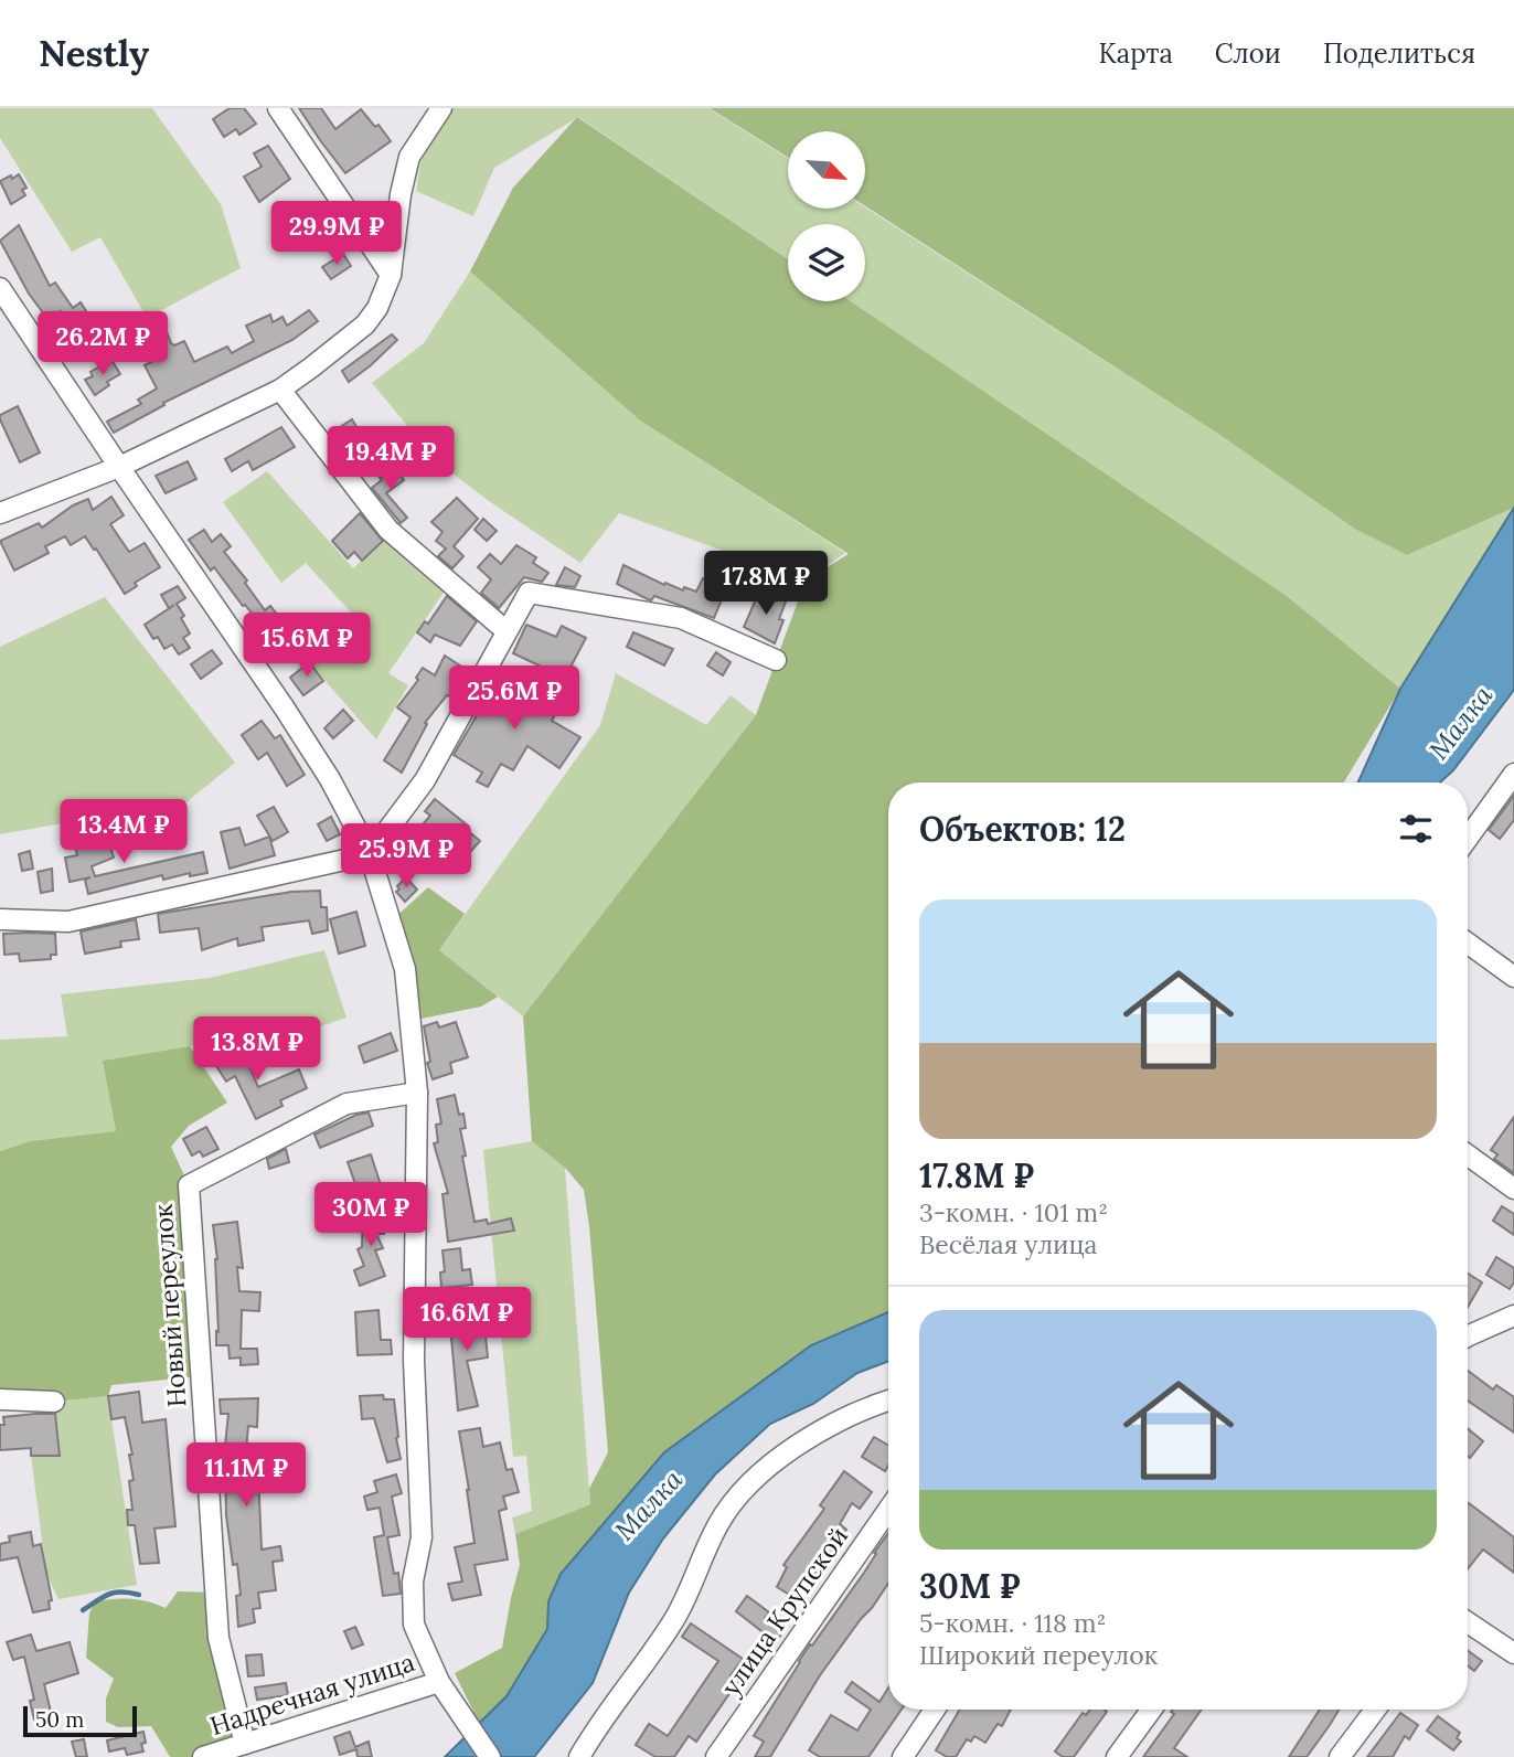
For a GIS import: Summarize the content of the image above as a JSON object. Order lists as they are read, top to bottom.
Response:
{
  "streets": {
    "street": ["Новый переулок", "улица Крупской", "Надречная улица"]
  },
  "crossings": [
    ["Новый переулок", "Надречная улица"]
  ],
  "water": ["Малка"],
  "scale_bar": "50 m",
  "north": "bottom right",
  "page": {
    "header": "Nestly",
    "nav": ["Карта", "Слои", "Поделиться"],
    "price": [
      "29.9M ₽",
      "26.2M ₽",
      "19.4M ₽",
      "17.8M ₽",
      "15.6M ₽",
      "25.6M ₽",
      "13.4M ₽",
      "25.9M ₽",
      "13.8M ₽",
      "30M ₽",
      "16.6M ₽",
      "11.1M ₽"
    ],
    "heading": "Объектов: 12",
    "list": [
      {
        "name": "17.8M ₽",
        "note": "3-комн. · 101 m² · Весёлая улица"
      },
      {
        "name": "30M ₽",
        "note": "5-комн. · 118 m² · Широкий переулок"
      }
    ],
    "scale": "50 m"
  }
}
